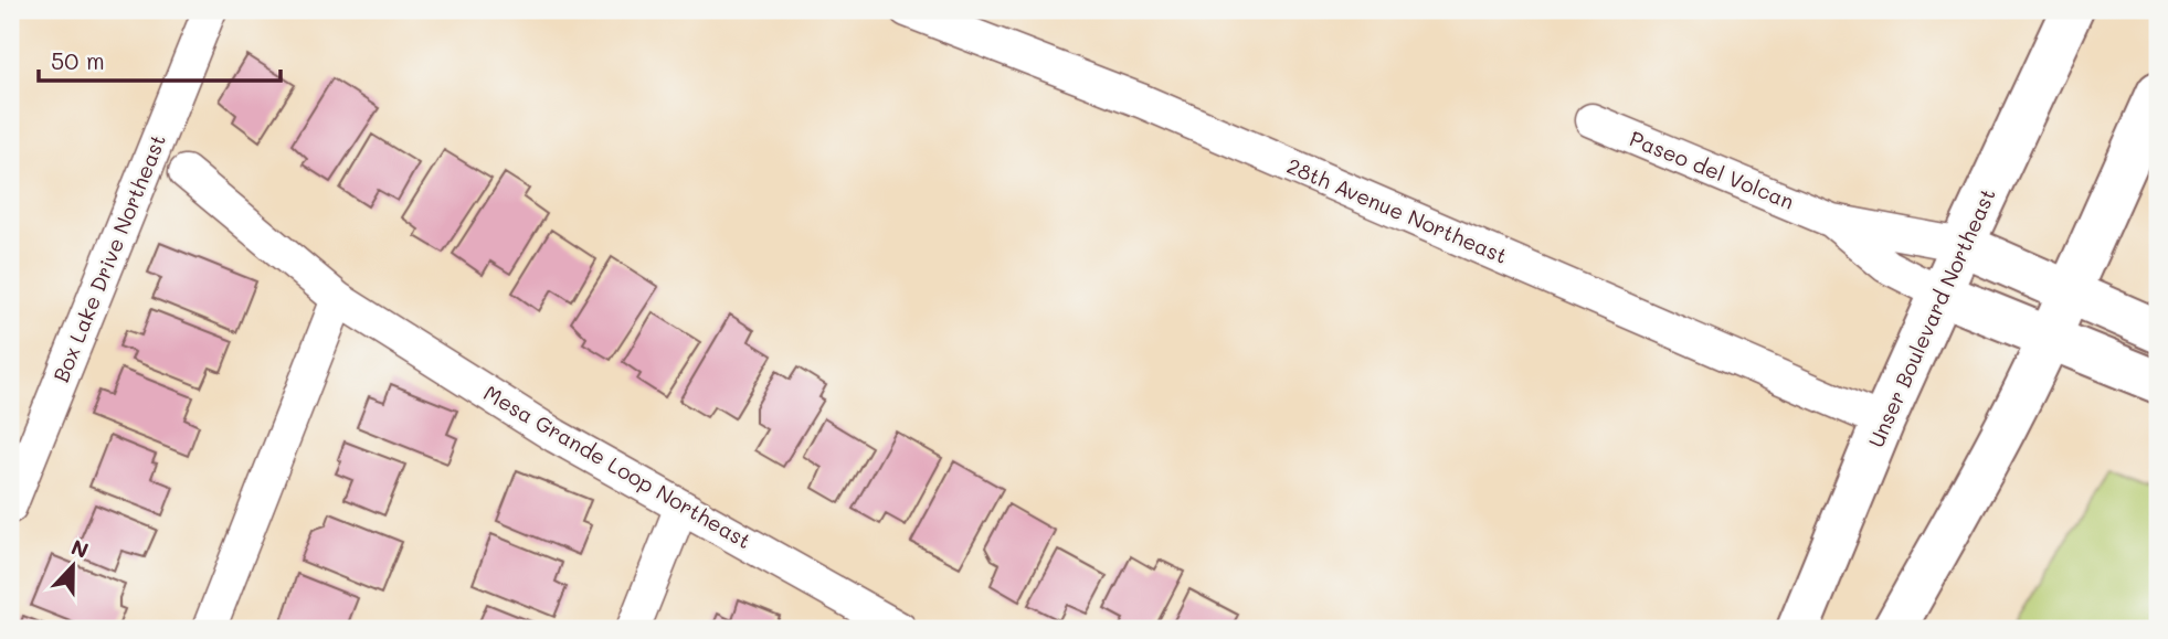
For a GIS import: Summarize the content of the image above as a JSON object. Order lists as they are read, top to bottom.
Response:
{
  "streets": {
    "main road": ["Paseo del Volcan", "Unser Boulevard Northeast"],
    "street": ["28th Avenue Northeast", "Box Lake Drive Northeast", "Mesa Grande Loop Northeast"]
  },
  "crossings": [
    ["Paseo del Volcan", "Unser Boulevard Northeast"],
    ["28th Avenue Northeast", "Unser Boulevard Northeast"]
  ],
  "scale_bar": "50 m",
  "north": "top"
}
